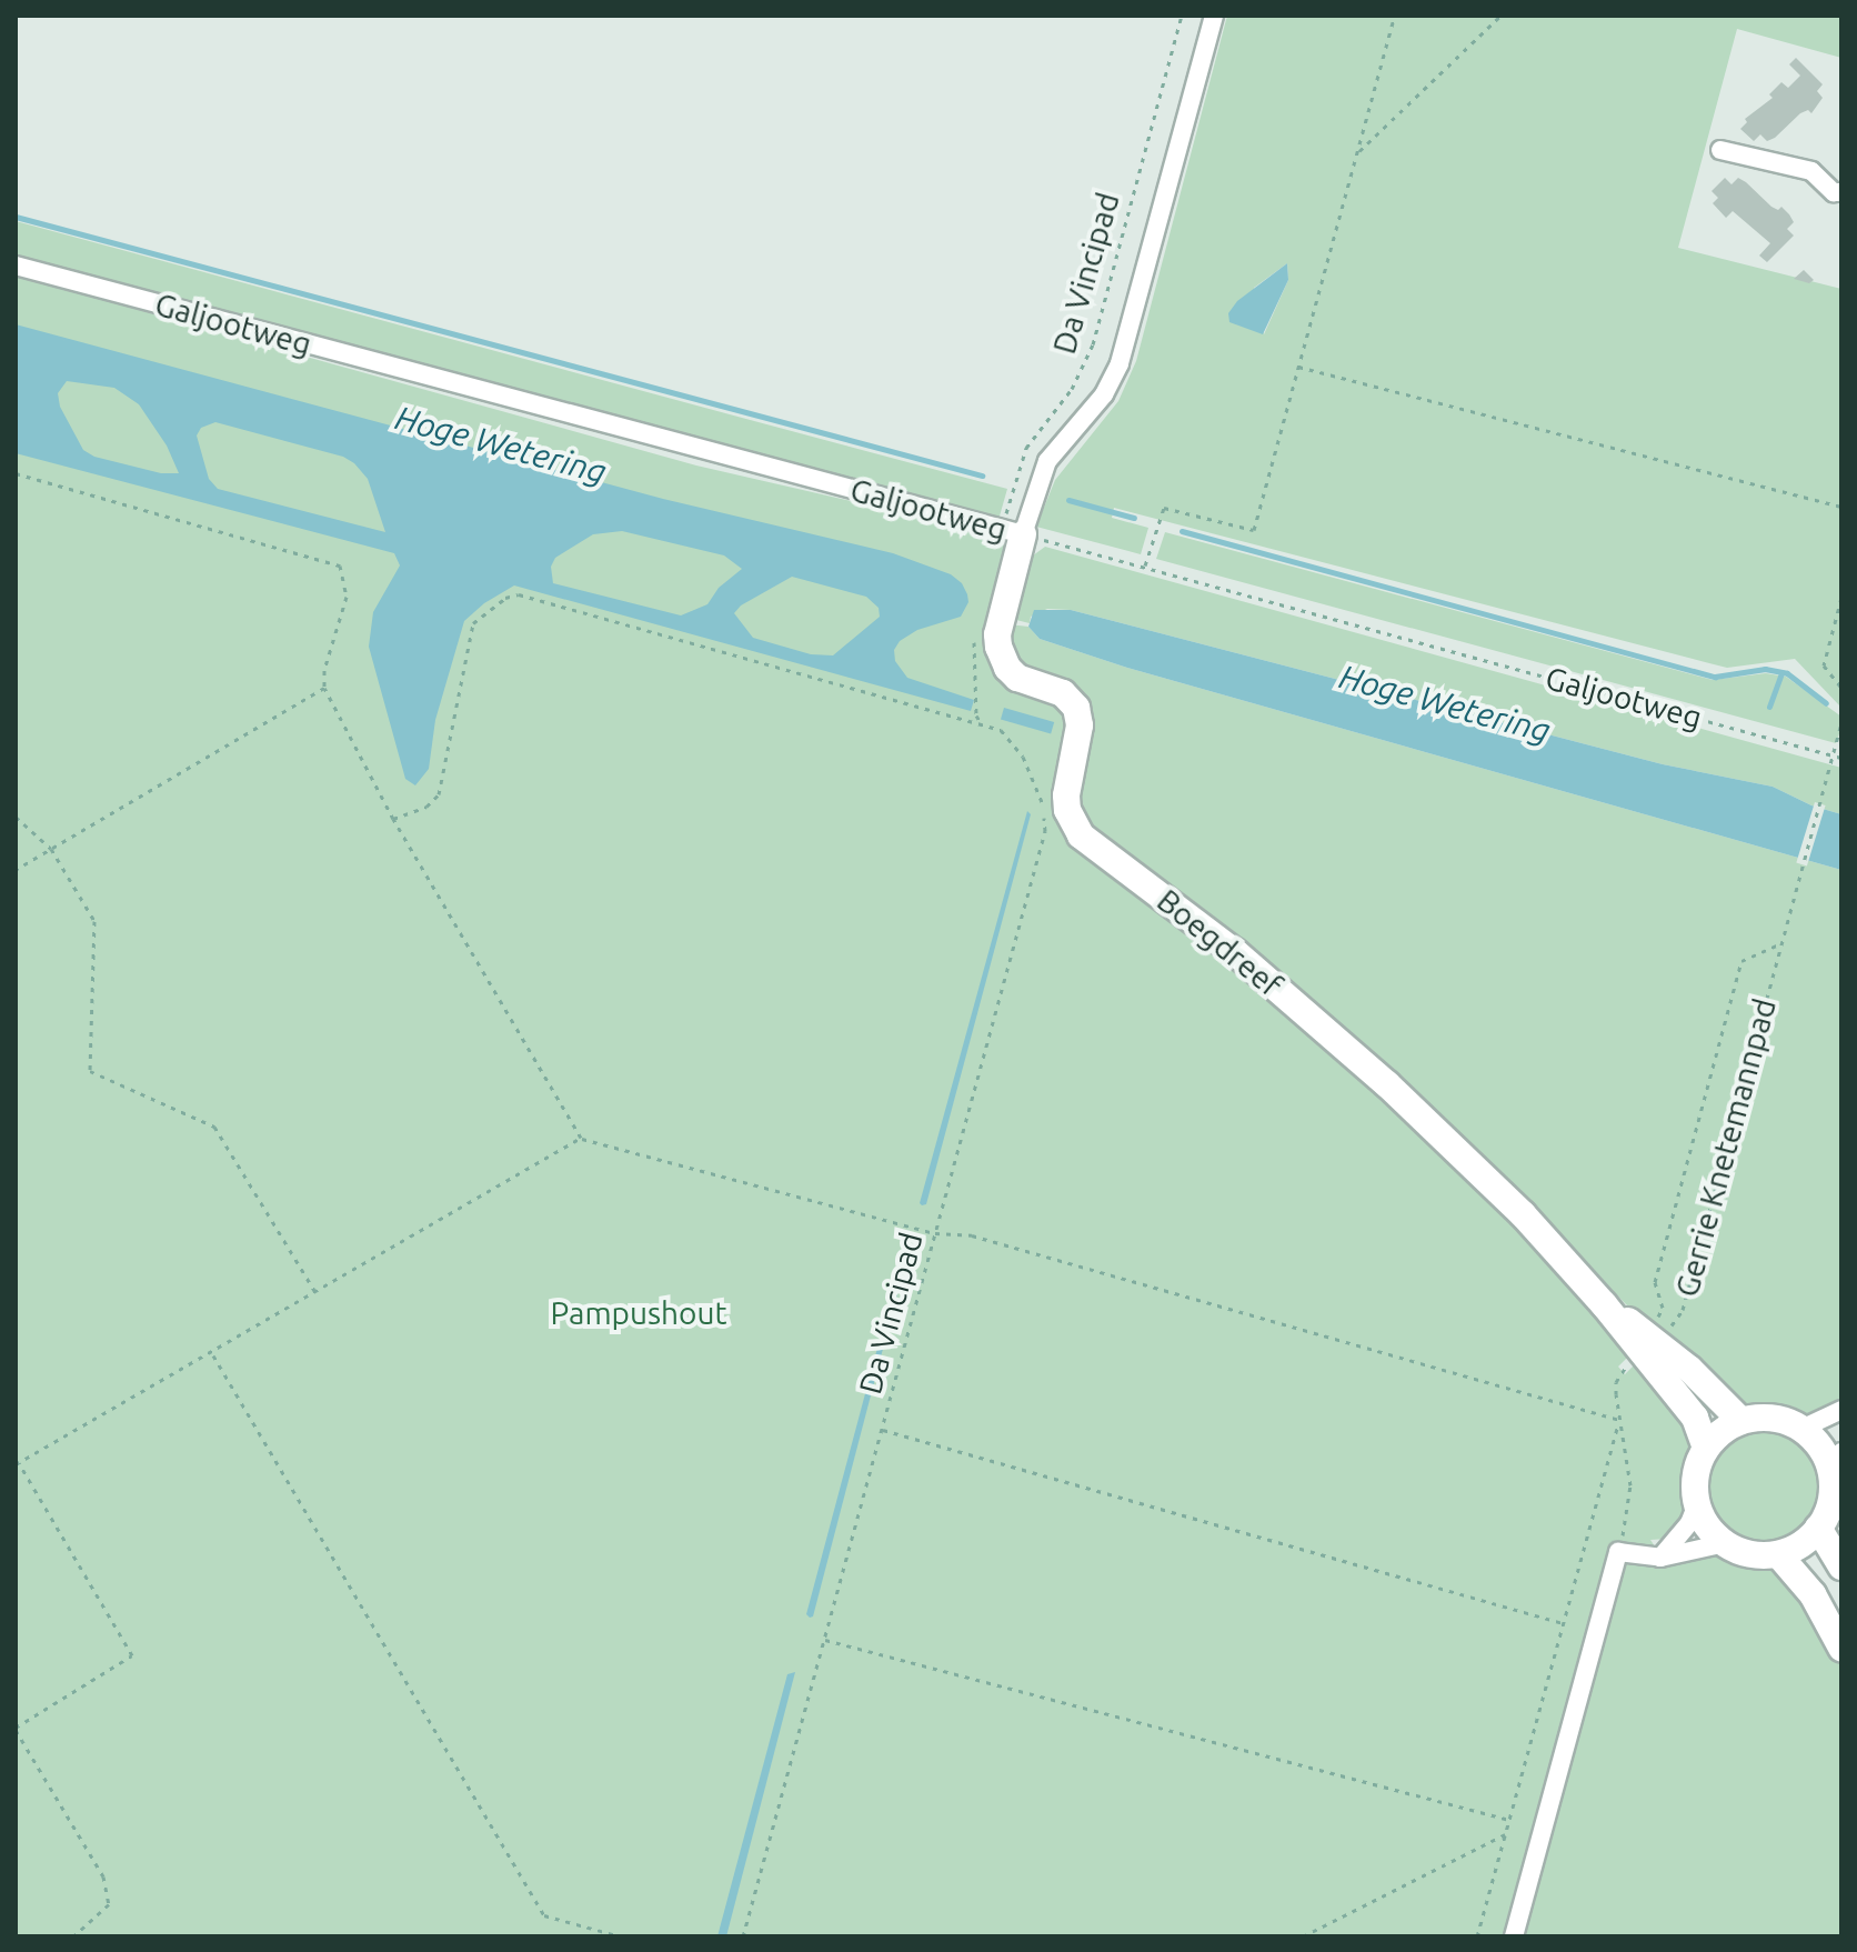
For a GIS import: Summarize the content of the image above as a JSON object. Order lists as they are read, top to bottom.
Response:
{
  "streets": {
    "street": ["Galjootweg", "Boegdreef"],
    "path": ["Da Vincipad", "Gerrie Knetemannpad"]
  },
  "crossings": [
    ["Da Vincipad", "Galjootweg"],
    ["Da Vincipad", "Boegdreef"],
    ["Galjootweg", "Boegdreef"],
    ["Galjootweg", "Gerrie Knetemannpad"],
    ["Boegdreef", "Gerrie Knetemannpad"]
  ],
  "water": ["Hoge Wetering"],
  "parks": ["Pampushout"]
}
